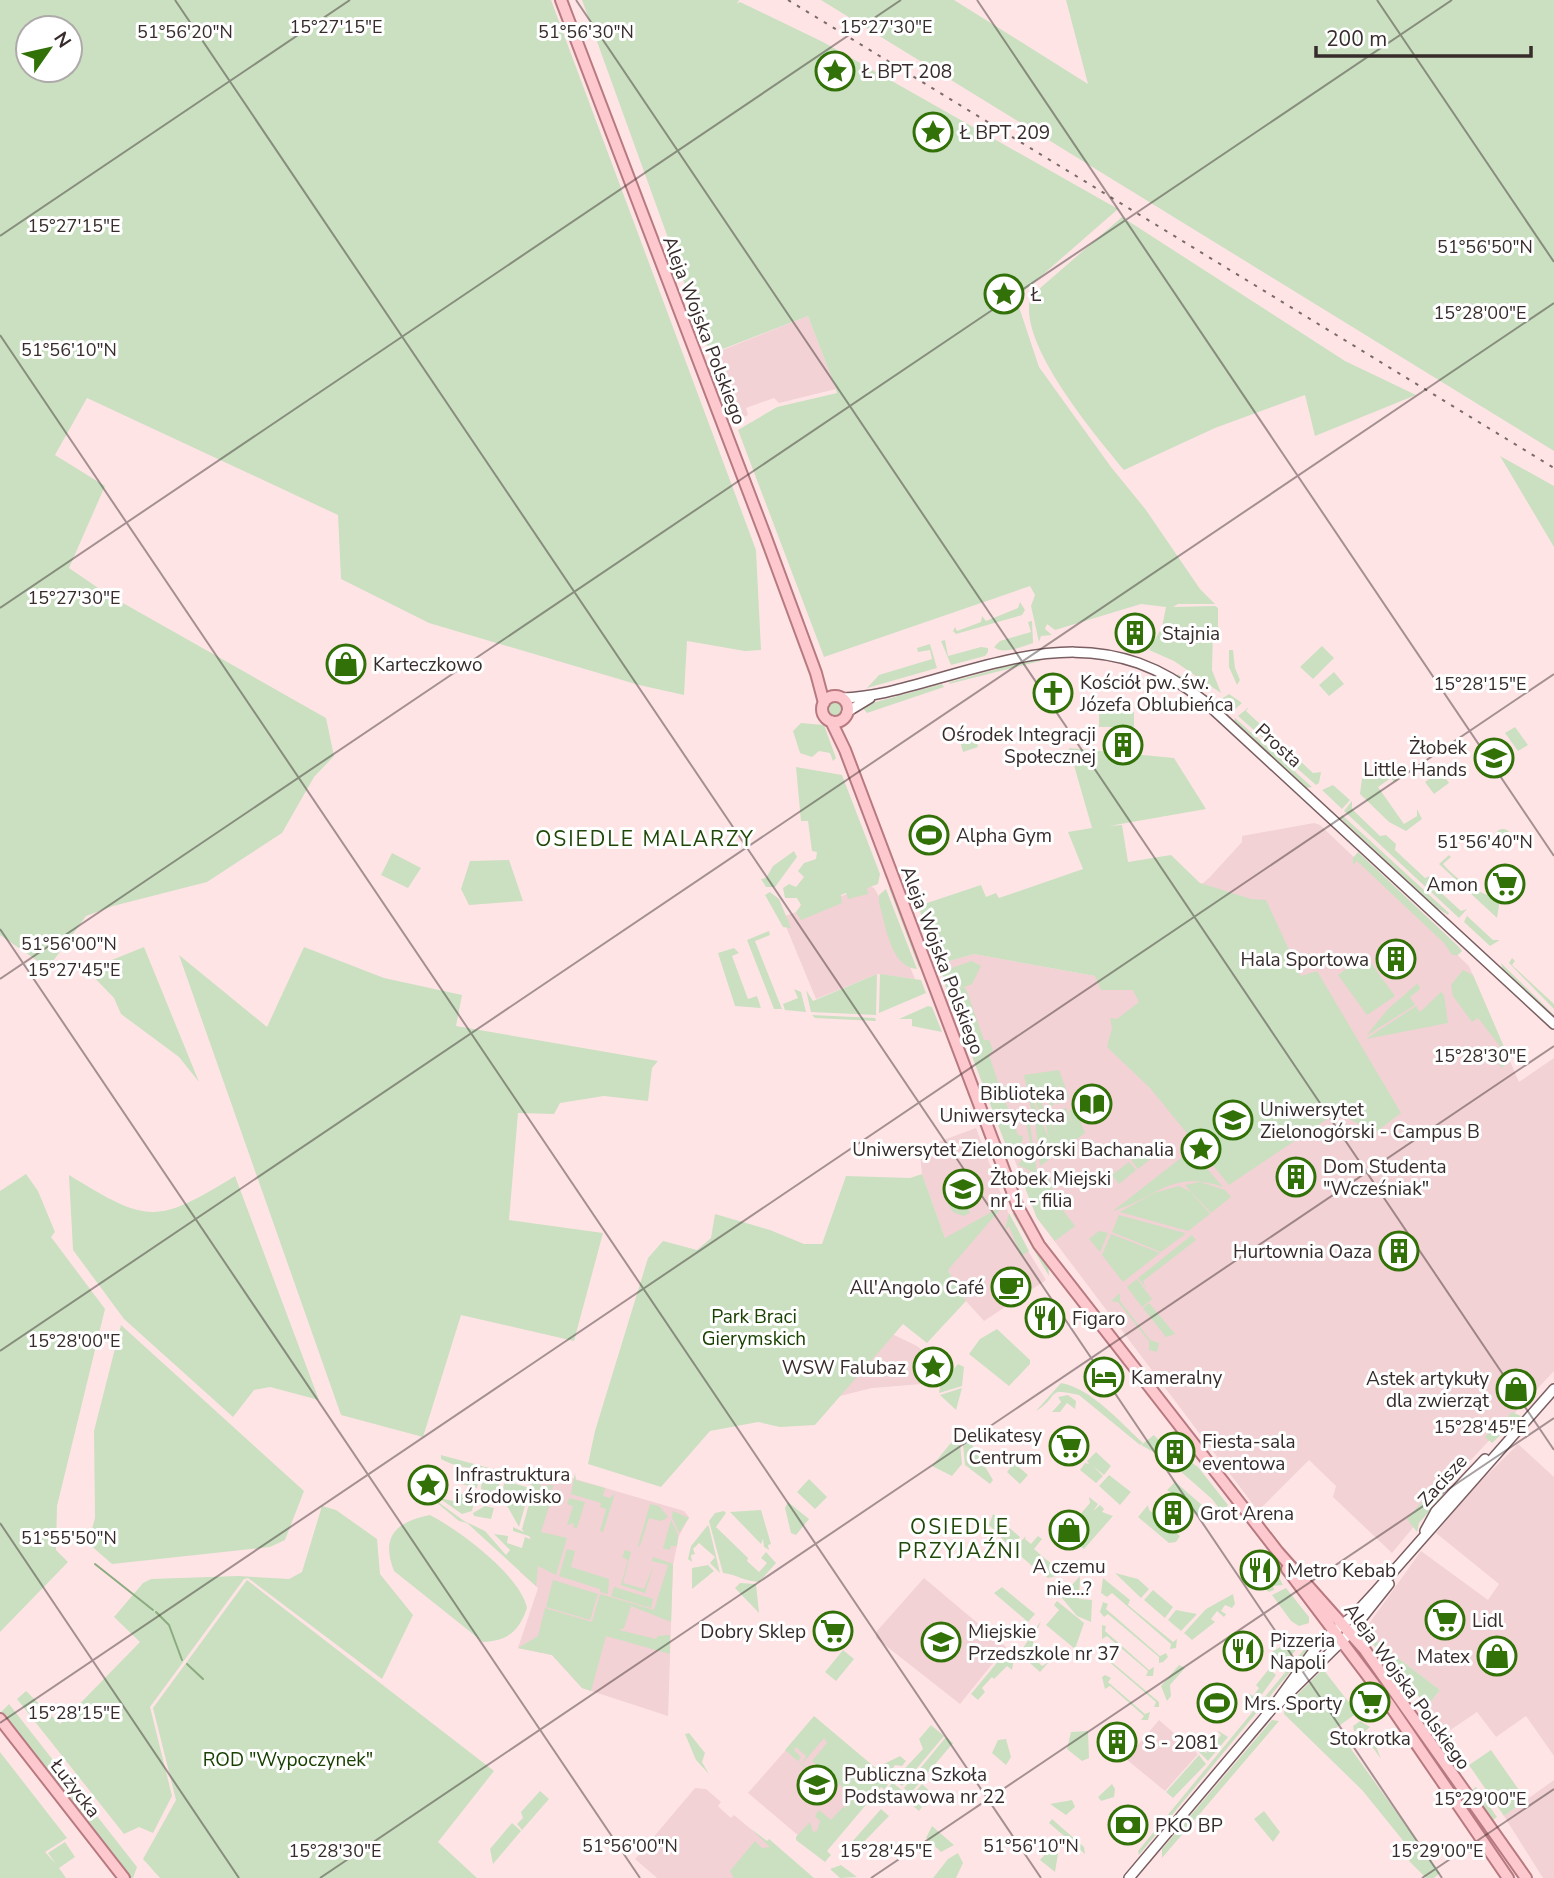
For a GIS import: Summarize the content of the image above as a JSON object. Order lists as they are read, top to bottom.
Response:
{
  "streets": {
    "main road": ["Aleja Wojska Polskiego", "Łużycka"],
    "street": ["Prosta", "Zacisze"]
  },
  "crossings": [
    ["Aleja Wojska Polskiego", "Prosta"],
    ["Aleja Wojska Polskiego", "Zacisze"]
  ],
  "districts": ["OSIEDLE MALARZY", "OSIEDLE PRZYJAŹNI"],
  "parks": ["Park Braci Gierymskich", "ROD \"Wypoczynek\""],
  "places": {
    "place": [
      "Ł BPT 208",
      "Ł BPT 209",
      "Ł",
      "Uniwersytet Zielonogórski Bachanalia",
      "WSW Falubaz",
      "Infrastruktura i środowisko"
    ],
    "building": [
      "Stajnia",
      "Ośrodek Integracji Społecznej",
      "Hala Sportowa",
      "Dom Studenta \"Wcześniak\"",
      "Hurtownia Oaza",
      "Fiesta-sala eventowa",
      "Grot Arena",
      "S - 2081"
    ],
    "shop": [
      "Karteczkowo",
      "Astek artykuły dla zwierząt",
      "A czemu nie...?",
      "Matex"
    ],
    "church": ["Kościół pw. św. Józefa Oblubieńca"],
    "school or university": [
      "Żłobek Little Hands",
      "Uniwersytet Zielonogórski - Campus B",
      "Żłobek Miejski nr 1 - filia",
      "Miejskie Przedszkole nr 37",
      "Publiczna Szkoła Podstawowa nr 22"
    ],
    "sports": ["Alpha Gym", "Mrs. Sporty"],
    "supermarket": [
      "Amon",
      "Delikatesy Centrum",
      "Lidl",
      "Dobry Sklep",
      "Stokrotka"
    ],
    "library": ["Biblioteka Uniwersytecka"],
    "cafe": ["All'Angolo Café"],
    "restaurant": ["Figaro", "Metro Kebab", "Pizzeria Napoli"],
    "hotel": ["Kameralny"],
    "bank": ["PKO BP"]
  },
  "scale_bar": "200 m",
  "north": "top right",
  "coordinates": [
    "15°27'15\"E",
    "15°27'30\"E",
    "51°56'20\"N",
    "51°56'30\"N",
    "51°56'50\"N",
    "15°28'00\"E",
    "51°56'10\"N",
    "15°28'15\"E",
    "51°56'40\"N",
    "51°56'00\"N",
    "15°27'45\"E",
    "15°28'30\"E",
    "15°28'45\"E",
    "51°55'50\"N",
    "15°29'00\"E"
  ]
}
